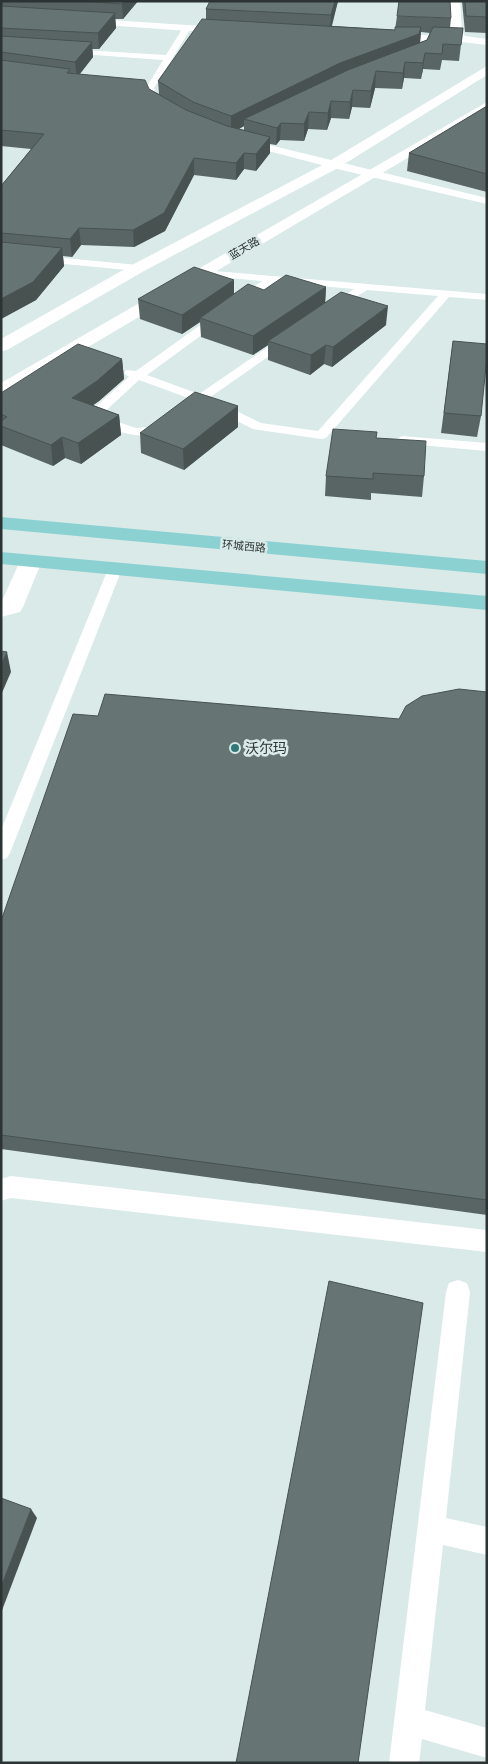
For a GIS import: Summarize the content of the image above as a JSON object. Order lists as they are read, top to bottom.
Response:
{
  "streets": {
    "main road": ["环城西路"],
    "street": ["蓝天路"]
  },
  "places": ["沃尔玛"]
}
